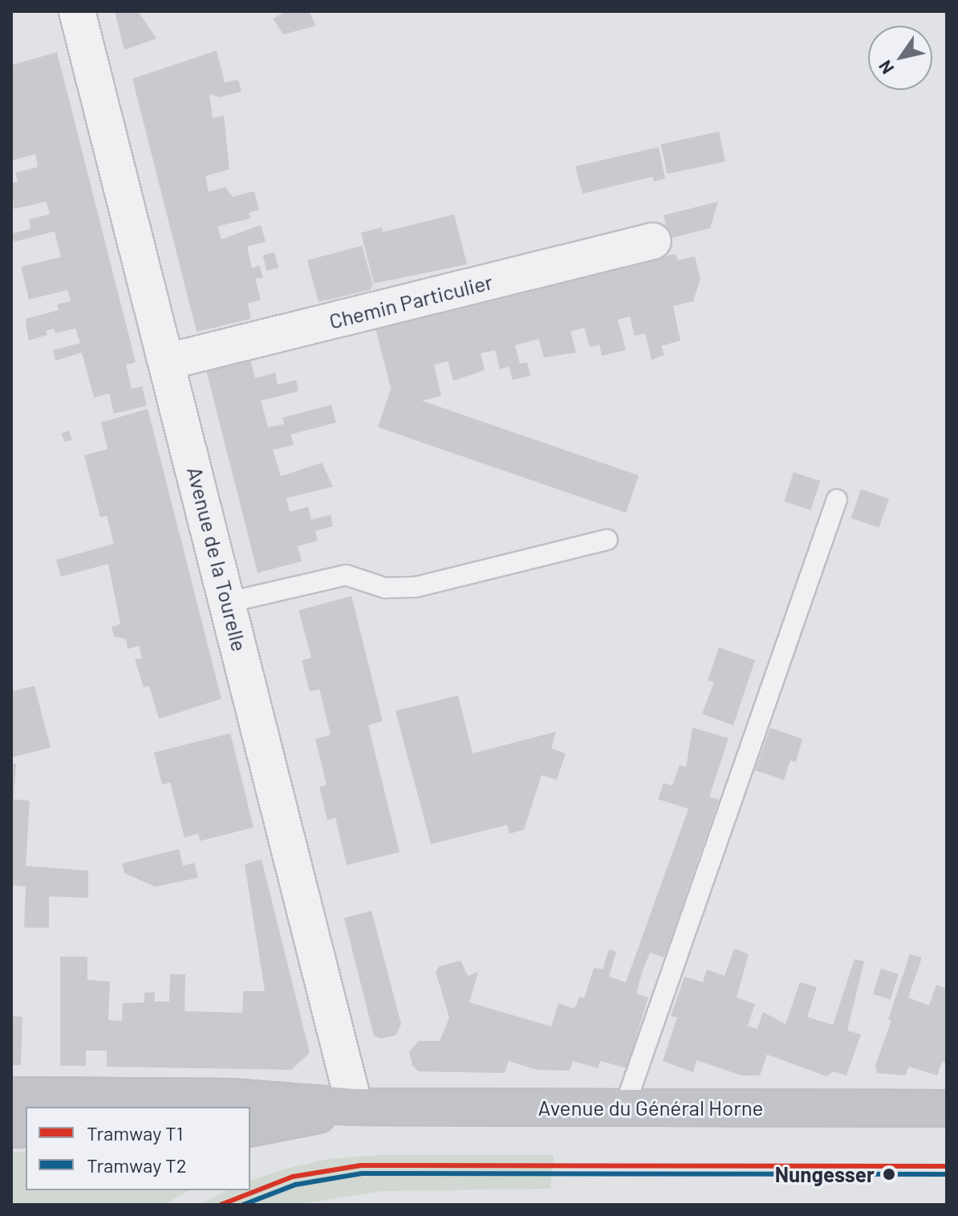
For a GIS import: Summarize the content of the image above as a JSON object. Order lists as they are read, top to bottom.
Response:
{
  "streets": {
    "street": ["Chemin Particulier", "Avenue de la Tourelle", "Avenue du Général Horne"]
  },
  "crossings": [
    ["Chemin Particulier", "Avenue de la Tourelle"],
    ["Avenue de la Tourelle", "Avenue du Général Horne"]
  ],
  "places": ["Nungesser"],
  "lines": ["tram line T1", "tram line T2"],
  "legend": ["Tramway T1", "Tramway T2"],
  "north": "bottom left"
}
